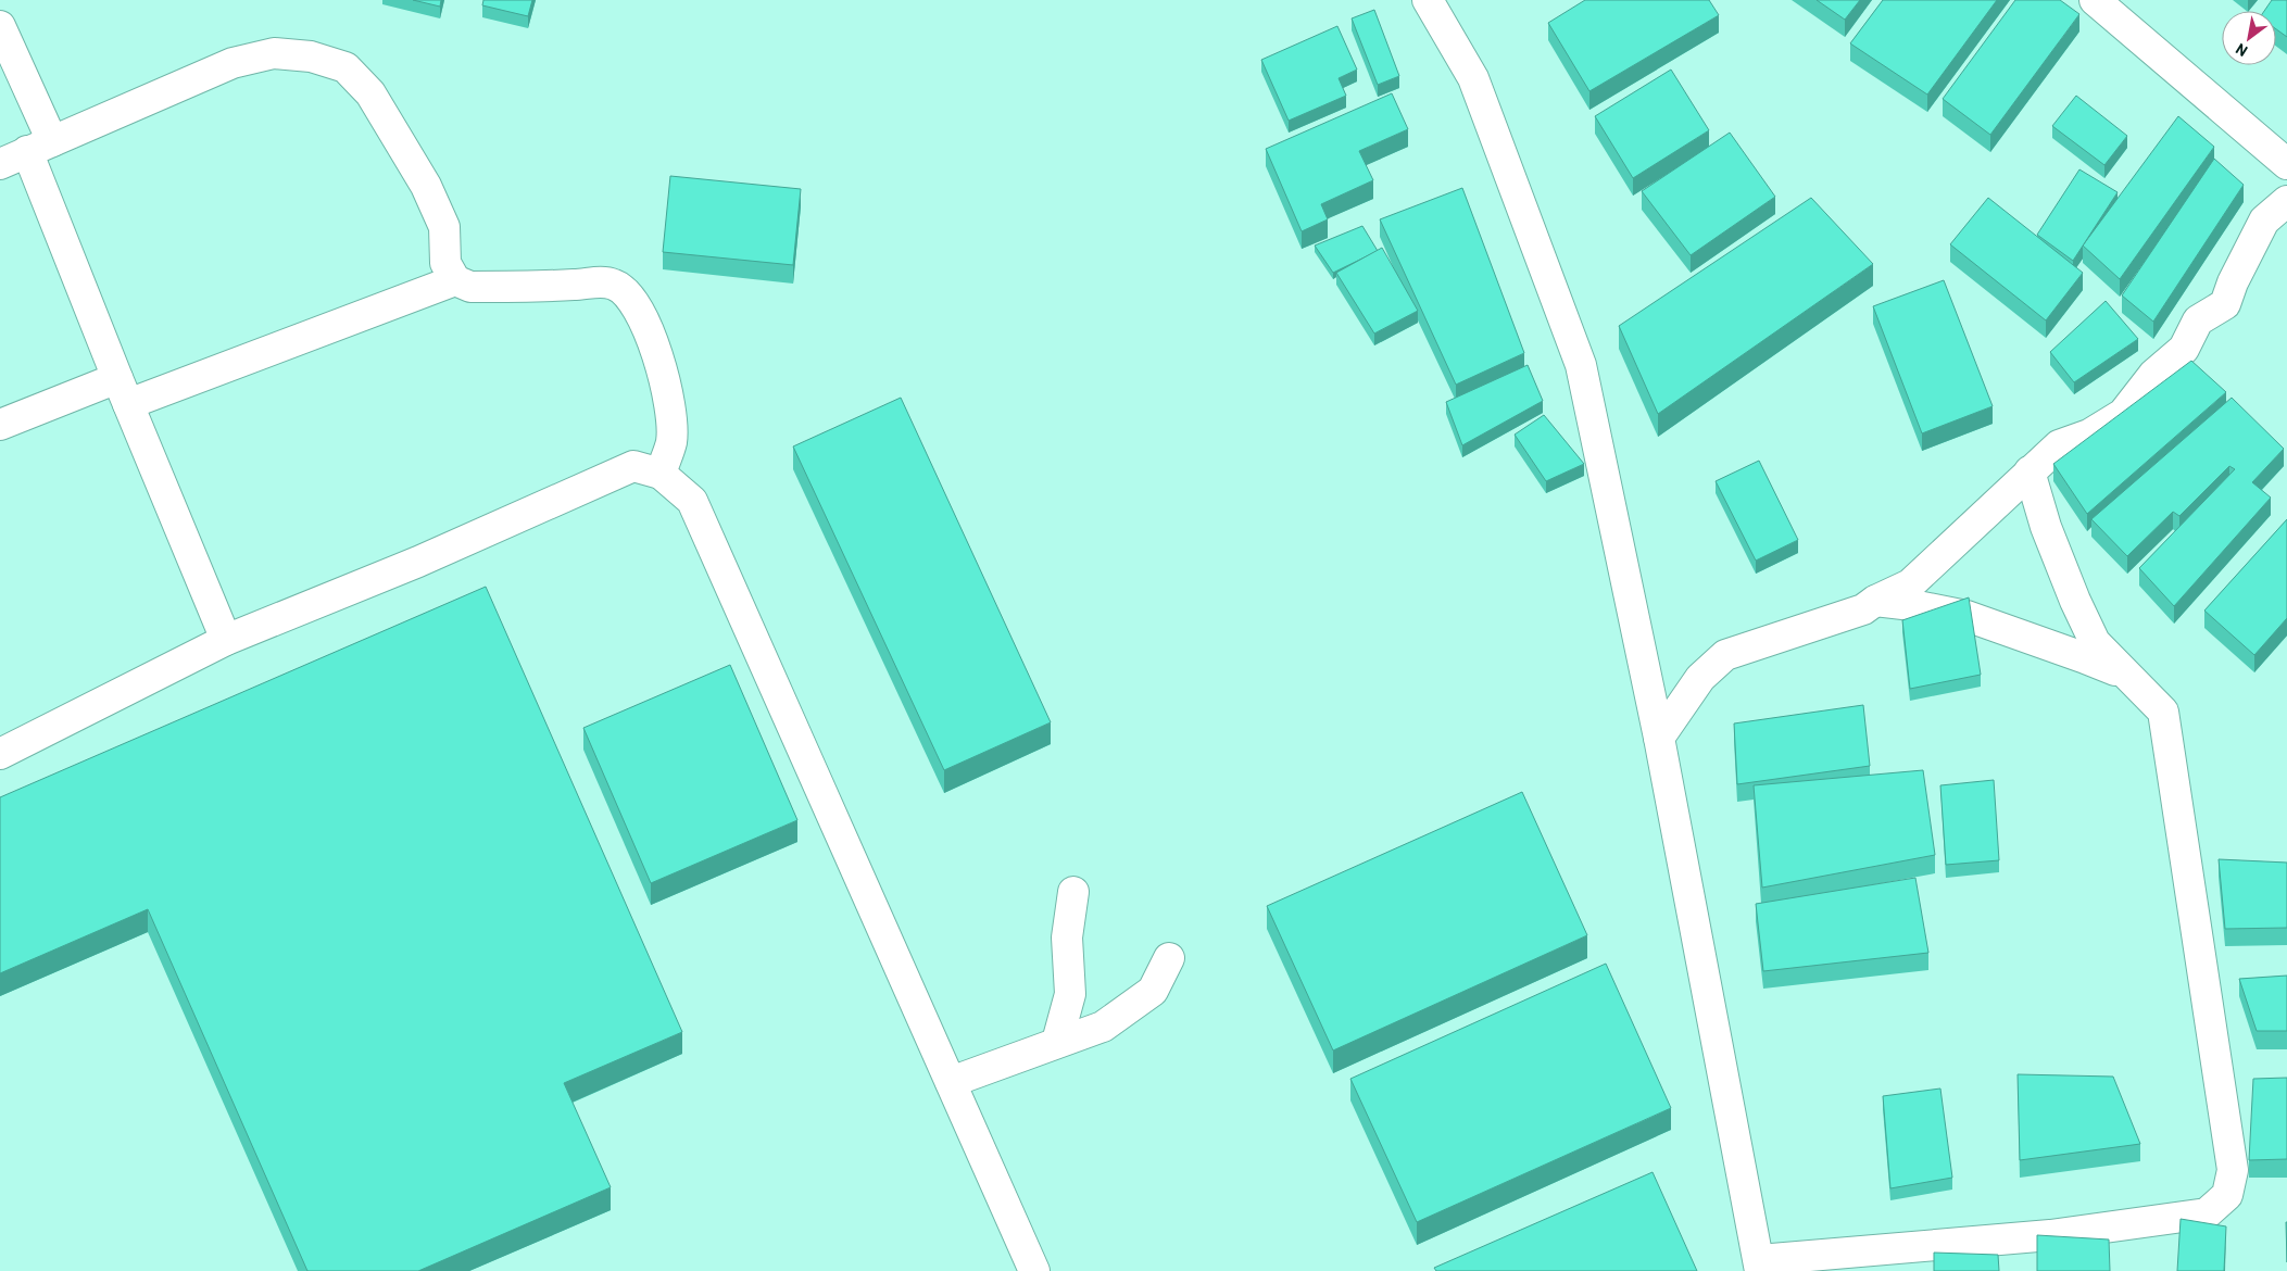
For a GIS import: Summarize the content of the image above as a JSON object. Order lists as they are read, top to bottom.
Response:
{
  "north": "bottom left"
}
